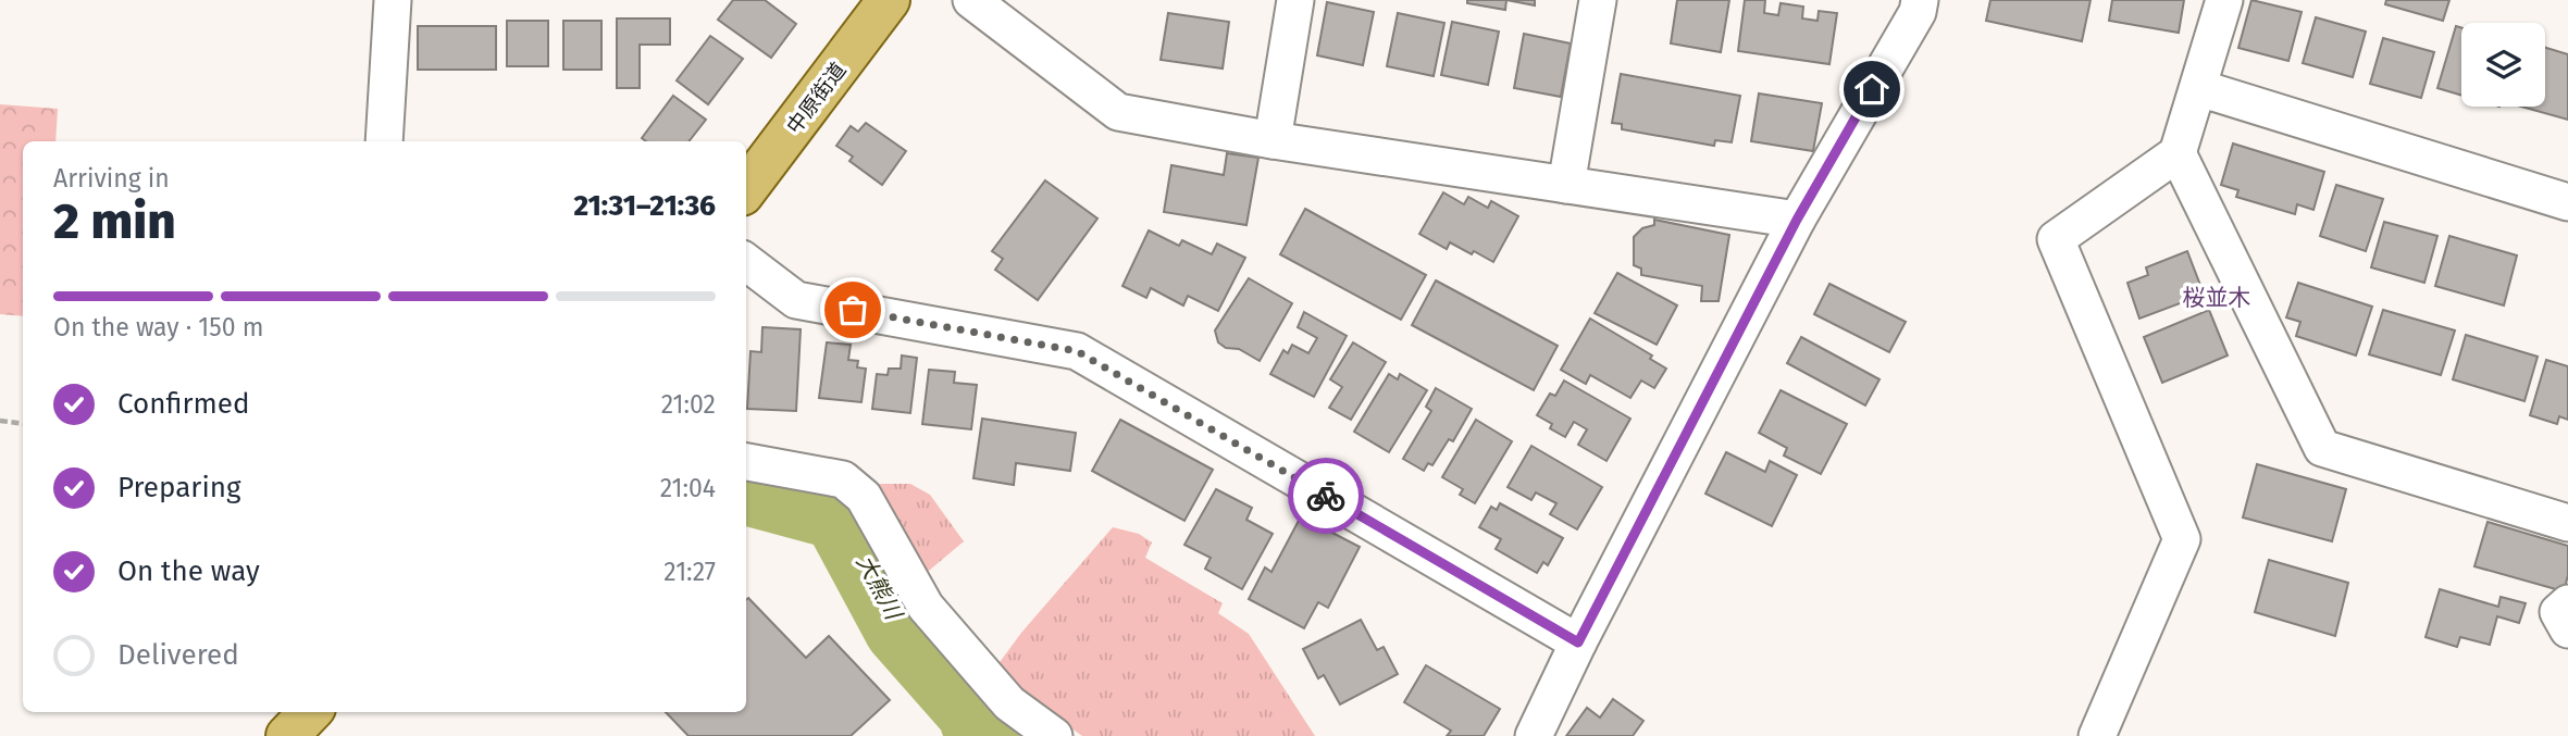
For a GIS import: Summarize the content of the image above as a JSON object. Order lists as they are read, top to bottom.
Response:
{
  "streets": {
    "main road": ["中原街道"]
  },
  "districts": ["桜並木"],
  "water": ["大熊川"],
  "page": {
    "heading": ["2 min", "Arriving in", "21:31–21:36"],
    "bar": "On the way · 150 m",
    "list": [
      ["Confirmed", "21:02"],
      ["Preparing", "21:04"],
      ["On the way", "21:27"],
      "Delivered"
    ]
  }
}
